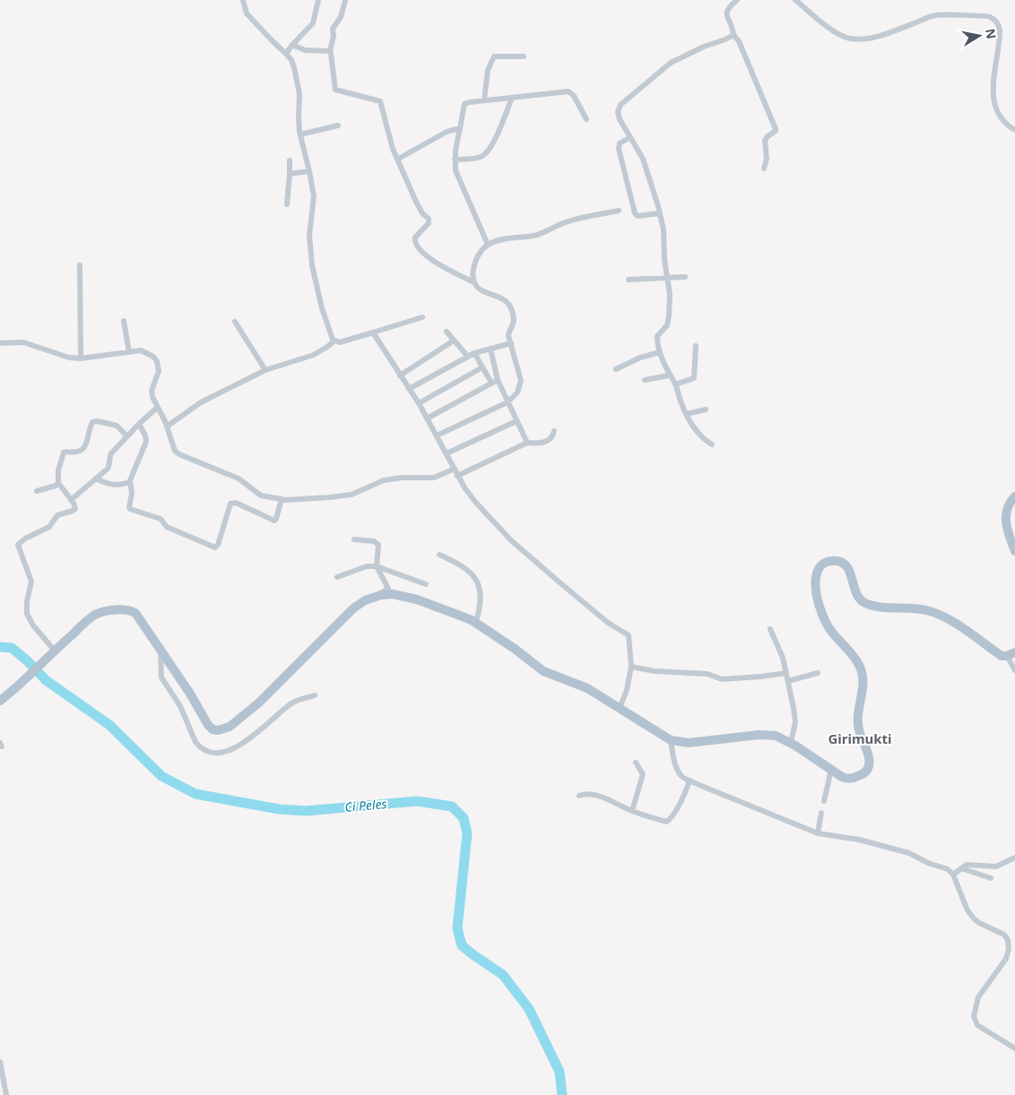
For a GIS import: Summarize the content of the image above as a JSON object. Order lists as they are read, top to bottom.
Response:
{
  "districts": ["Girimukti"],
  "water": ["Ci Peles"],
  "north": "right"
}
